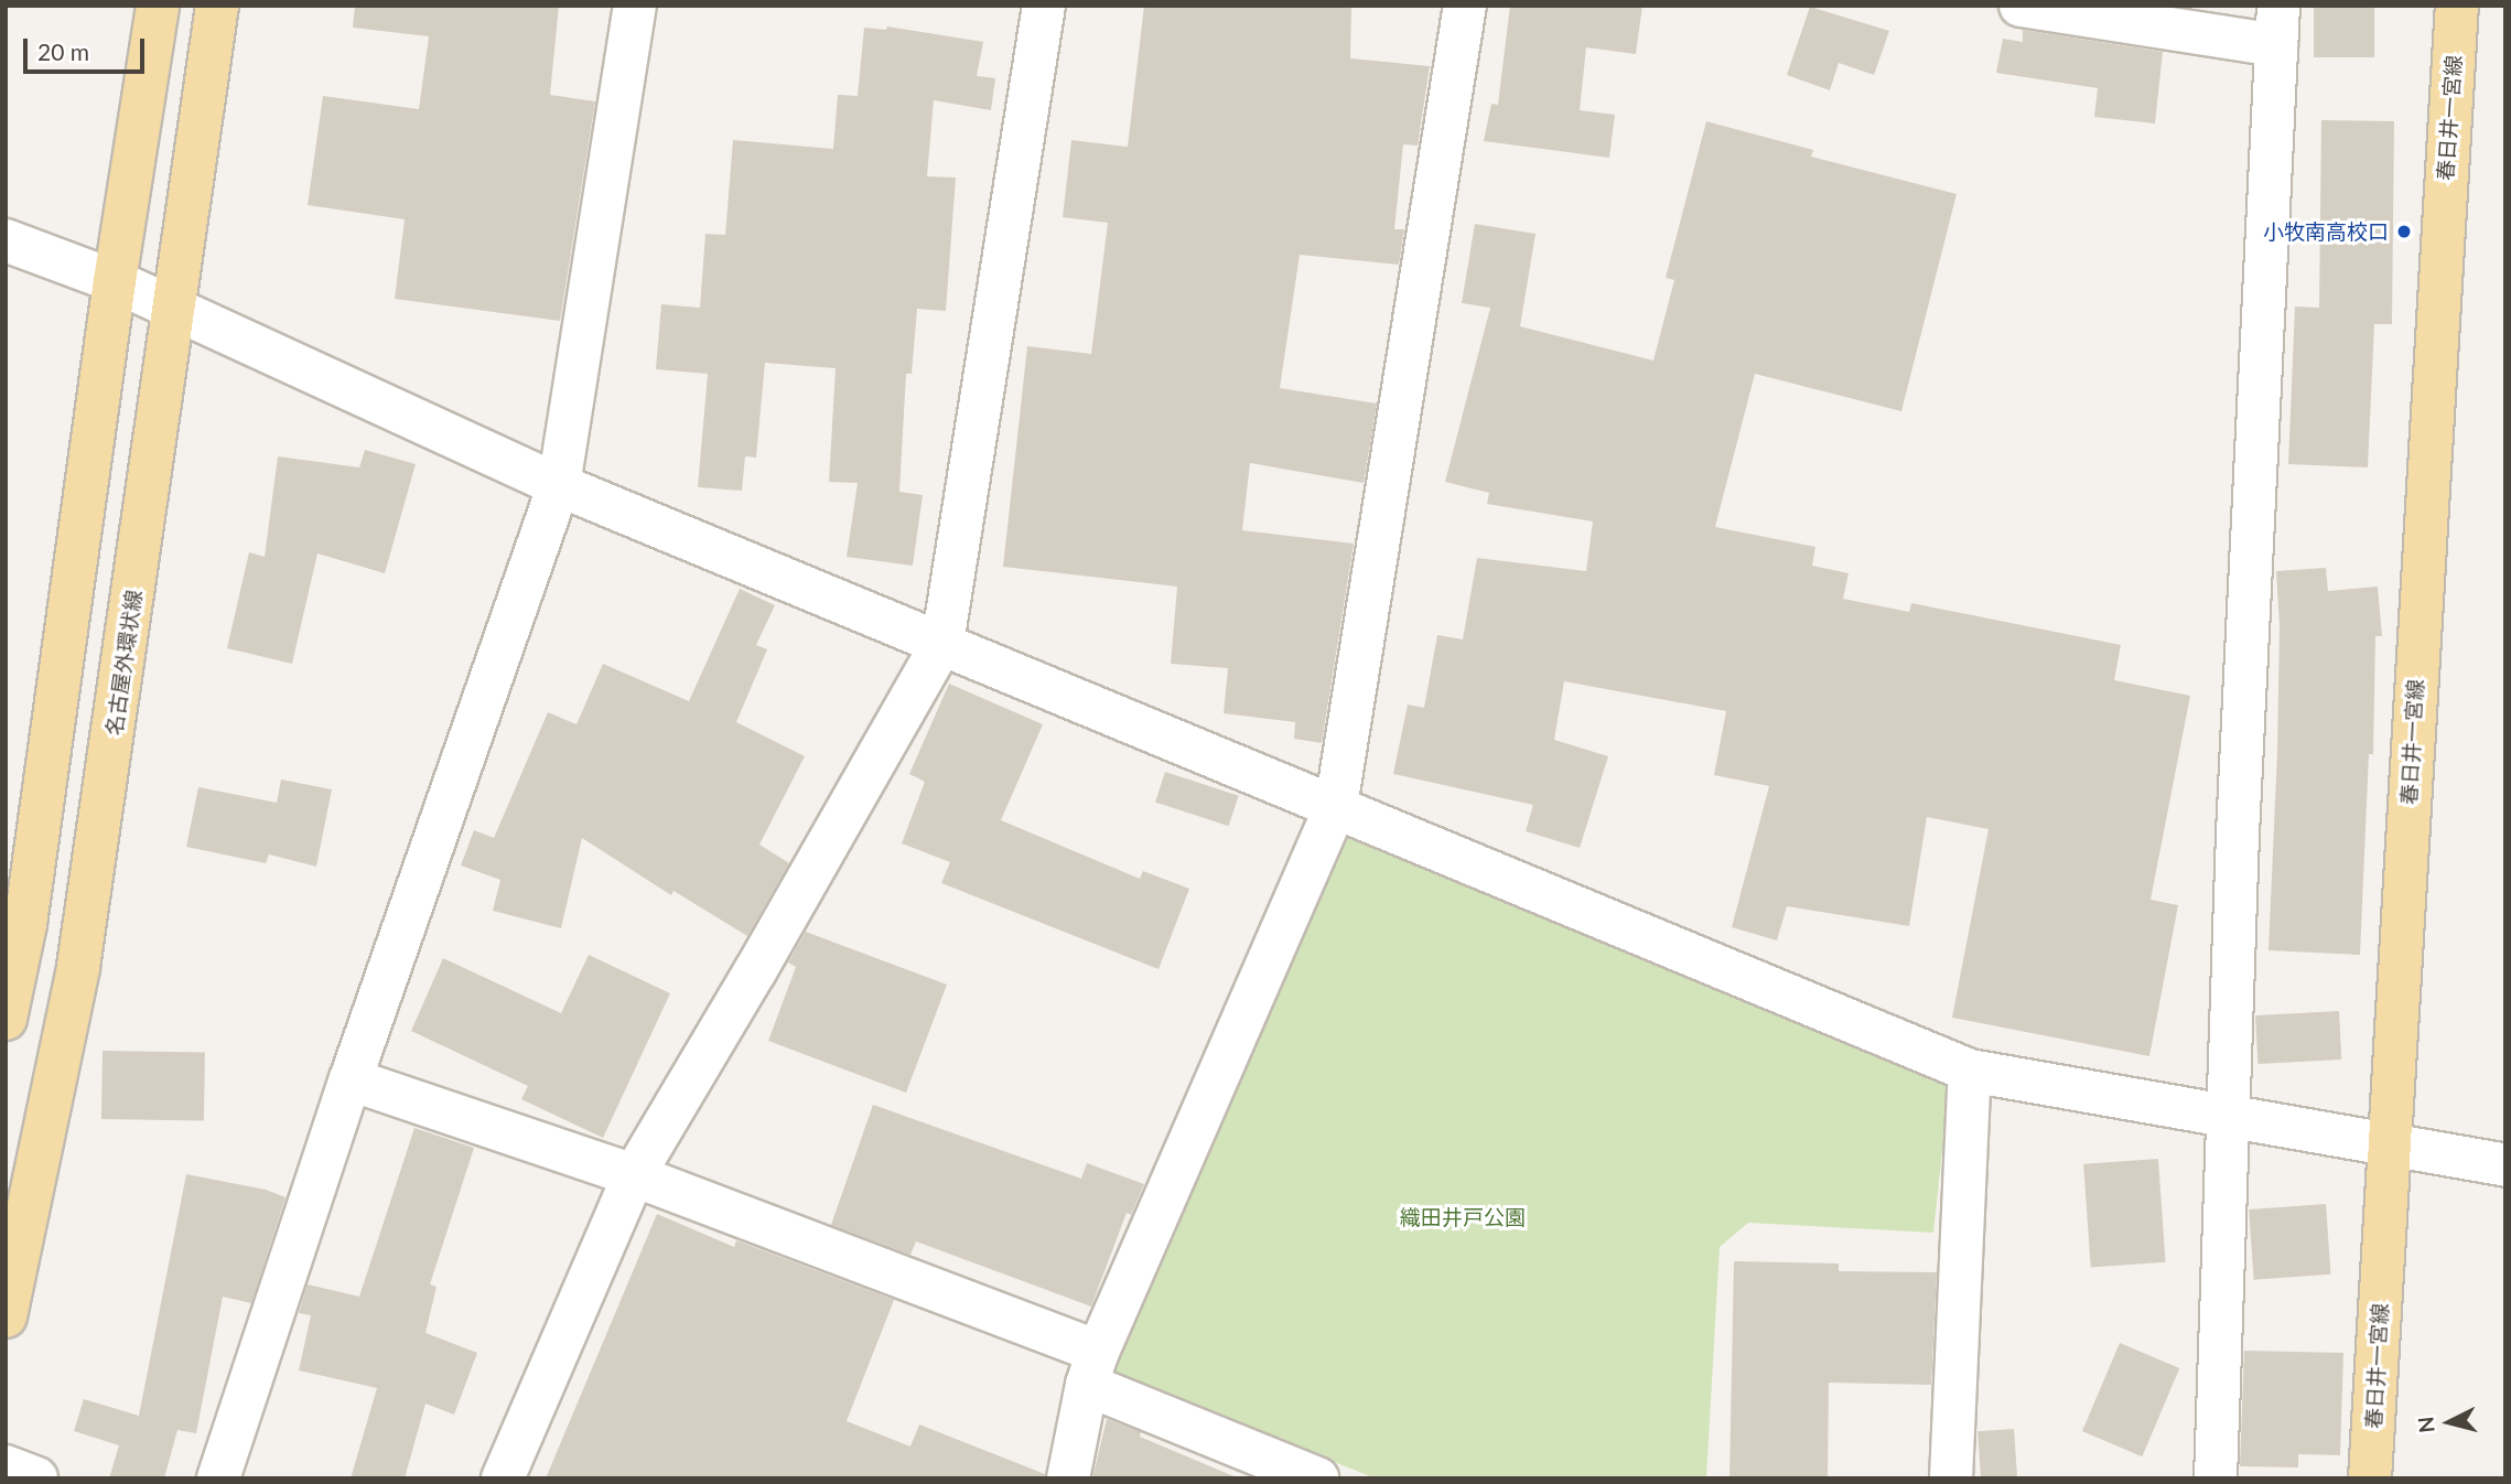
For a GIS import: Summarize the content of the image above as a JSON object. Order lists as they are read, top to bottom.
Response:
{
  "streets": {
    "main road": ["春日井一宮線", "名古屋外環状線"]
  },
  "parks": ["織田井戸公園"],
  "places": ["小牧南高校口"],
  "scale_bar": "20 m",
  "north": "left"
}
